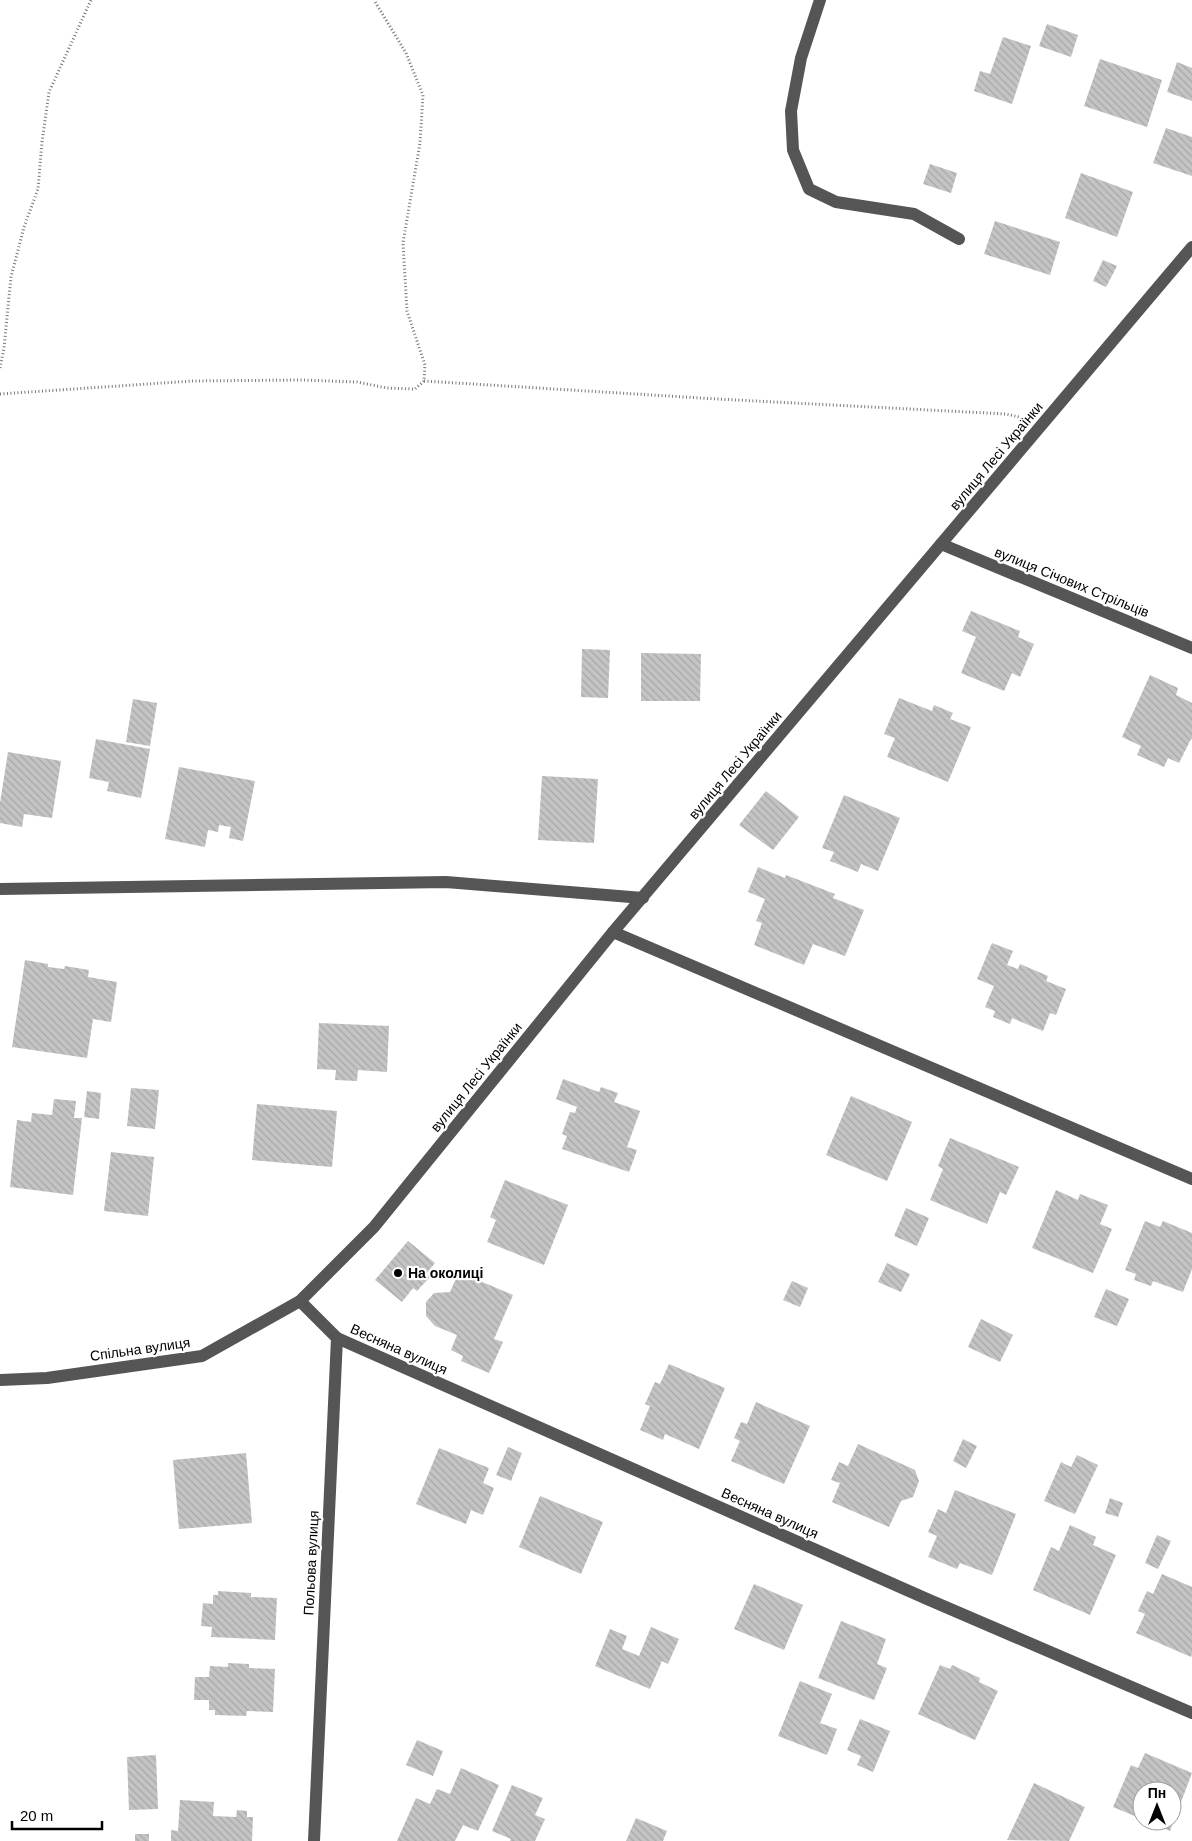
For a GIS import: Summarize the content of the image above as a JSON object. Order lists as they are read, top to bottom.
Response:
{
  "streets": {
    "street": [
      "вулиця Лесі Українки",
      "вулиця Січових Стрільців",
      "Спільна вулиця",
      "Весняна вулиця",
      "Польова вулиця"
    ]
  },
  "crossings": [
    ["вулиця Лесі Українки", "вулиця Січових Стрільців"],
    ["вулиця Лесі Українки", "Спільна вулиця"],
    ["Весняна вулиця", "Польова вулиця"]
  ],
  "places": ["На околиці"],
  "scale_bar": "20 m",
  "north": "top"
}
